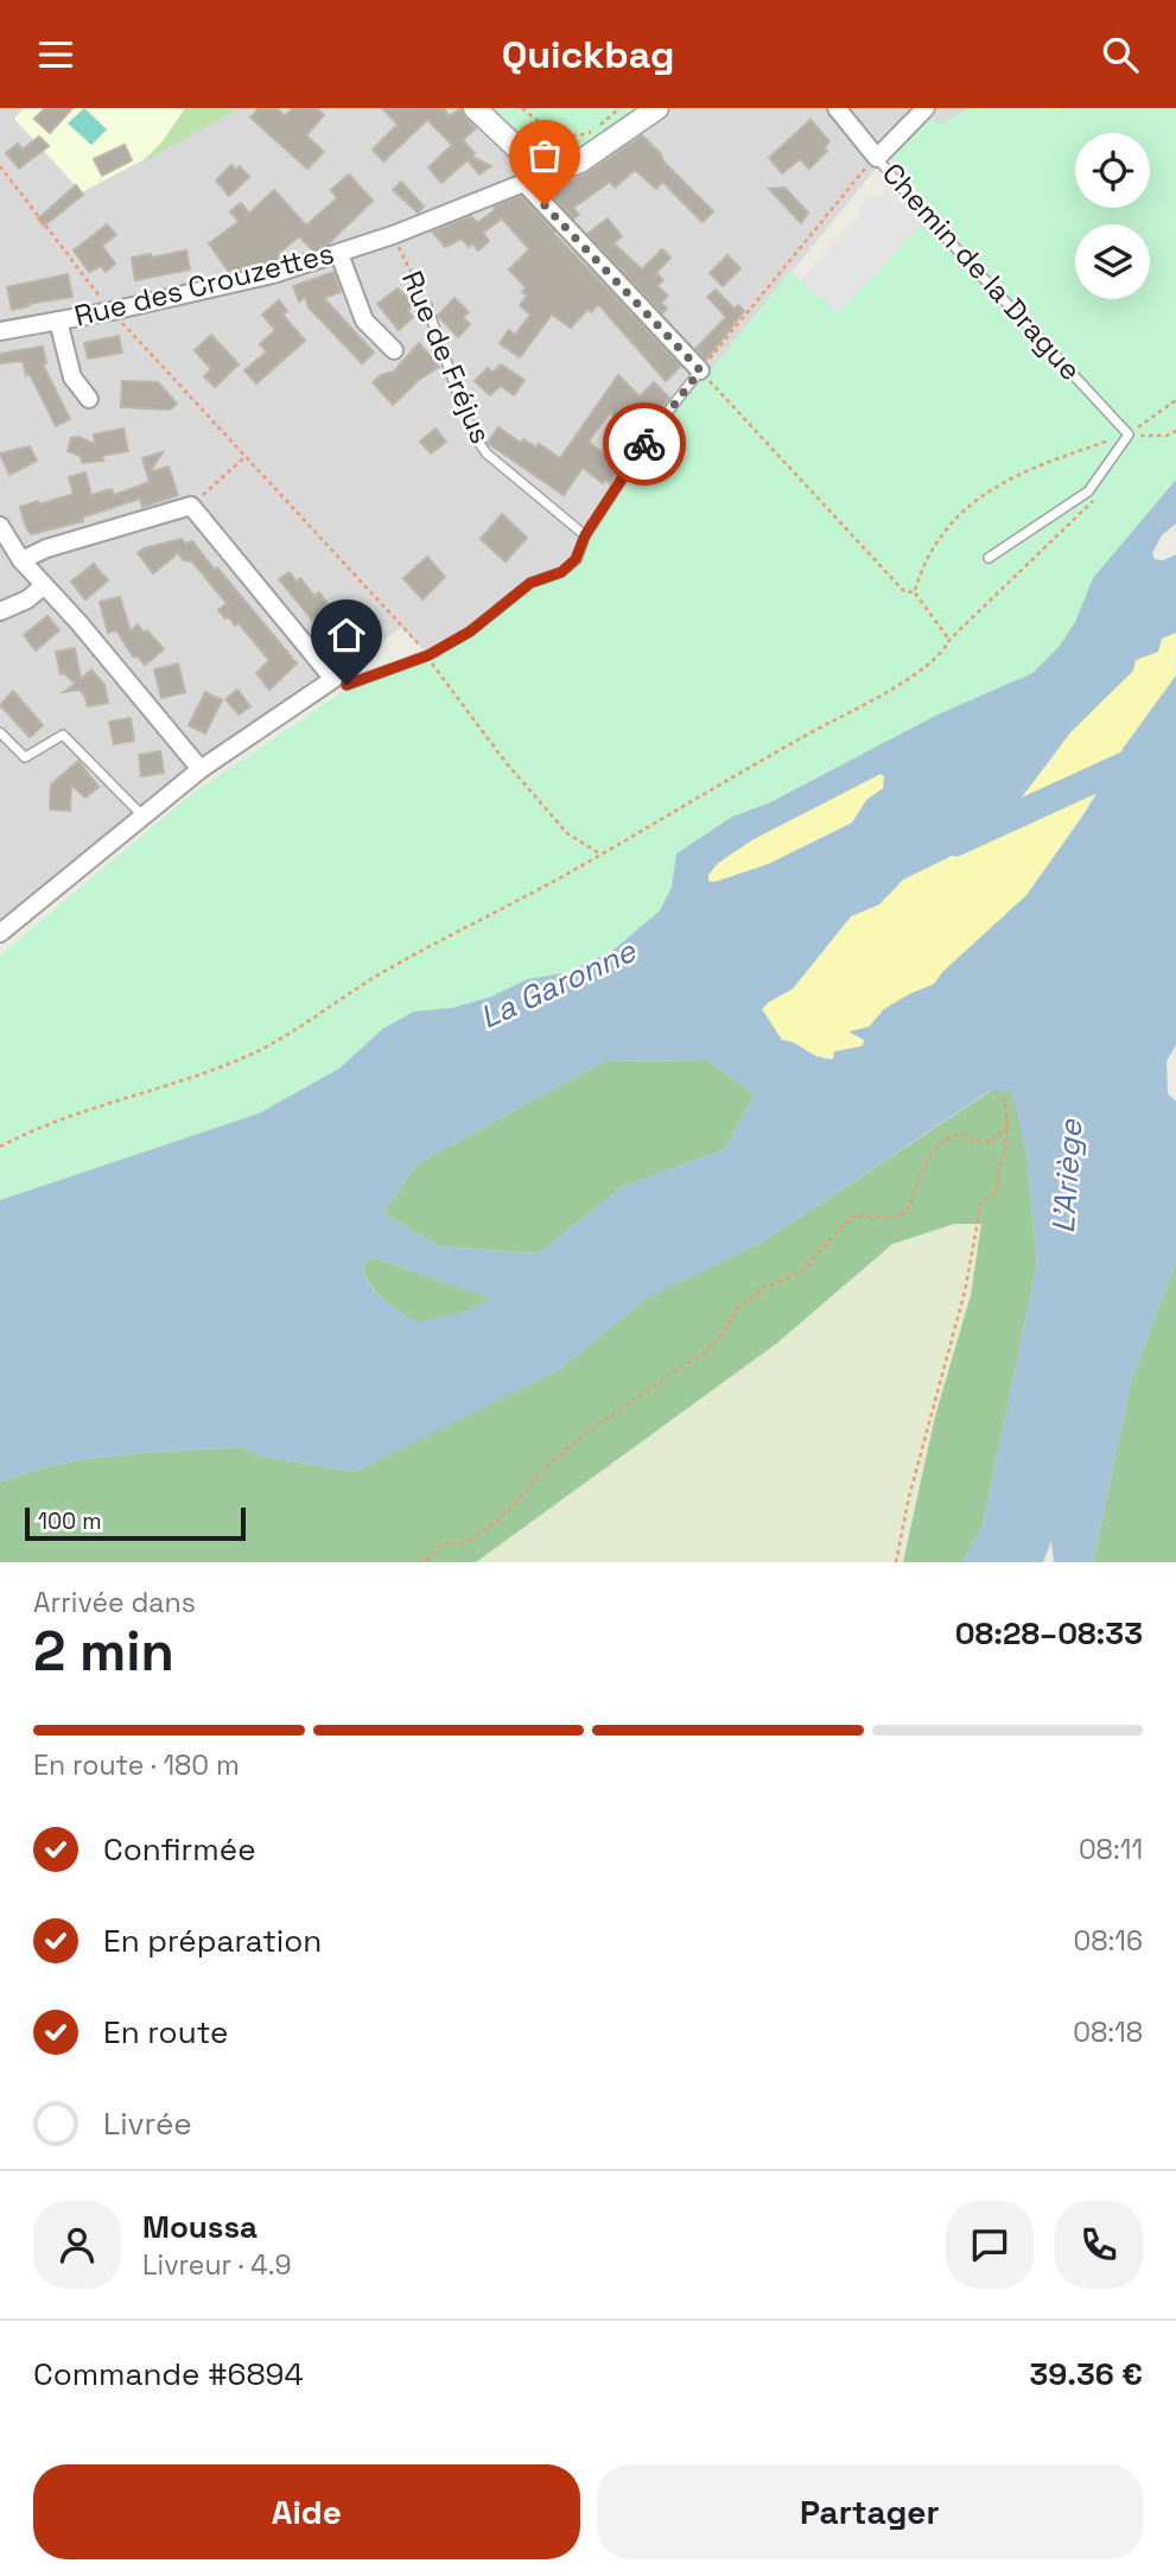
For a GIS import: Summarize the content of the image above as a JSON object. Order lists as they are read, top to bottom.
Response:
{
  "streets": {
    "street": ["Chemin de la Drague", "Rue des Crouzettes"],
    "lane": ["Rue de Fréjus"]
  },
  "crossings": [
    ["Rue des Crouzettes", "Rue de Fréjus"]
  ],
  "water": ["La Garonne", "L'Ariège"],
  "scale_bar": "100 m",
  "page": {
    "header": "Quickbag",
    "scale": "100 m",
    "heading": ["2 min", "Arrivée dans", "08:28–08:33"],
    "panel": [
      "Moussa",
      "Livreur · 4.9",
      "Commande #6894",
      "39.36 €"
    ],
    "bar": "En route · 180 m",
    "list": [
      ["Confirmée", "08:11"],
      ["En préparation", "08:16"],
      ["En route", "08:18"],
      "Livrée"
    ],
    "buttons": ["Aide", "Partager"]
  }
}
